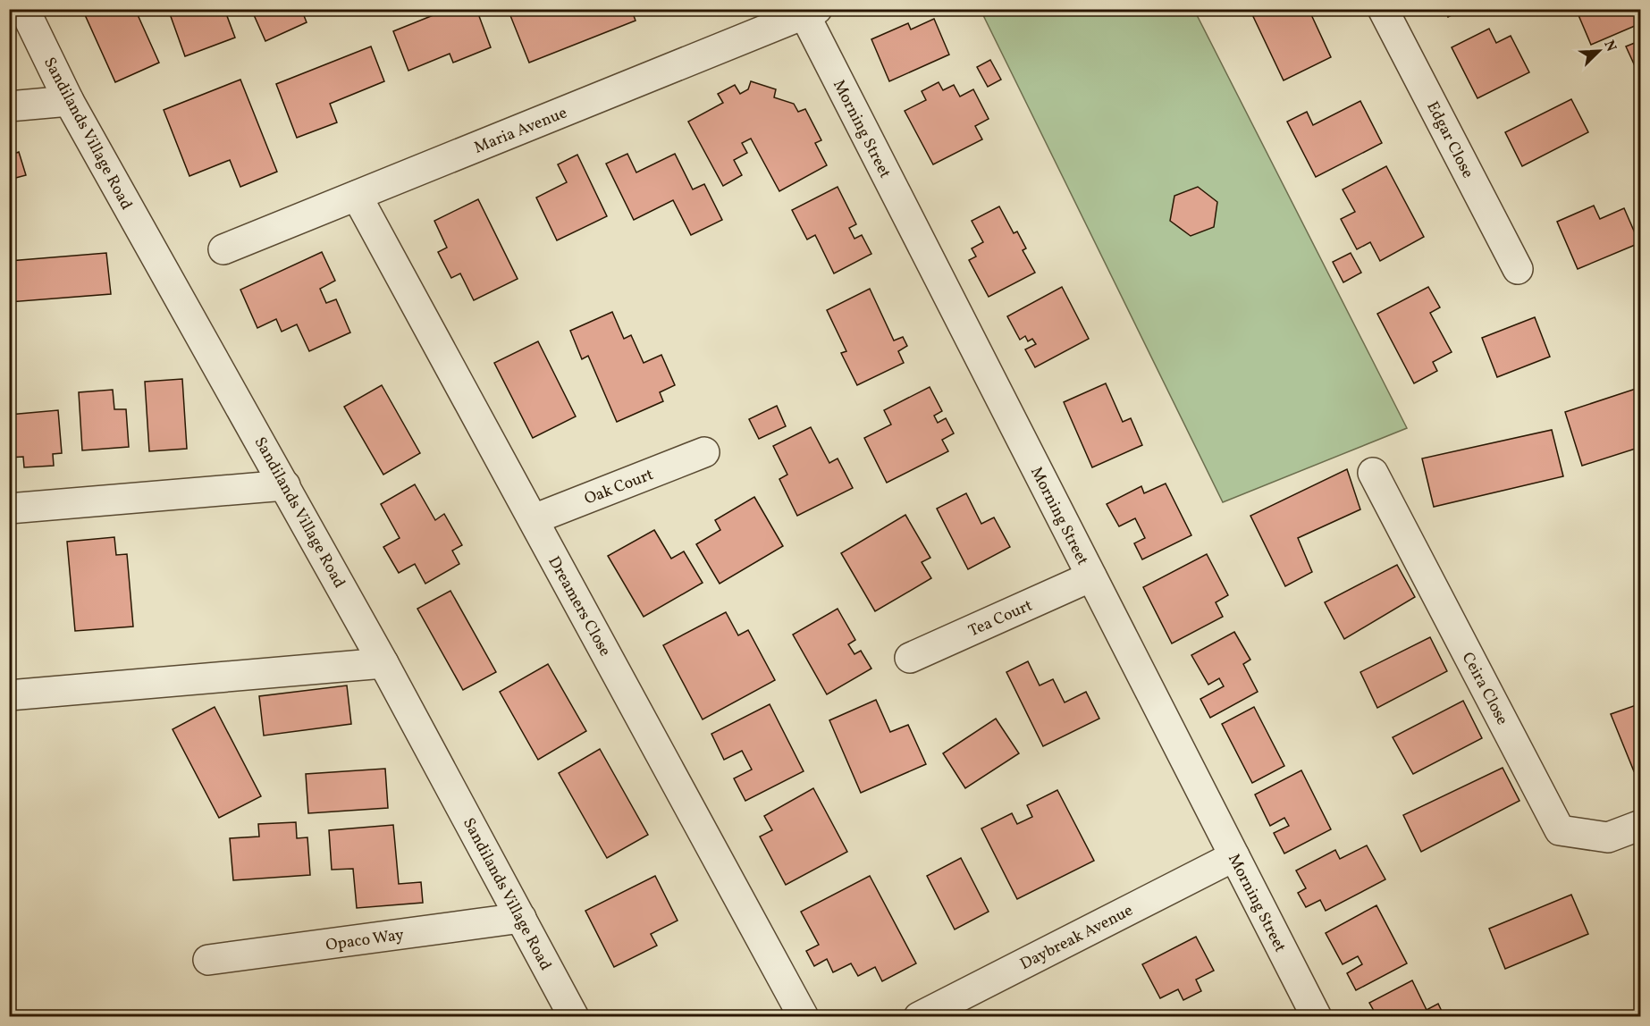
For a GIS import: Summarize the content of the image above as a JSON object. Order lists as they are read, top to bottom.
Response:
{
  "streets": {
    "street": [
      "Morning Street",
      "Maria Avenue",
      "Sandilands Village Road",
      "Edgar Close",
      "Oak Court",
      "Dreamers Close",
      "Tea Court",
      "Ceira Close",
      "Daybreak Avenue",
      "Opaco Way"
    ]
  },
  "crossings": [
    ["Morning Street", "Maria Avenue"],
    ["Morning Street", "Tea Court"],
    ["Morning Street", "Daybreak Avenue"],
    ["Maria Avenue", "Dreamers Close"],
    ["Sandilands Village Road", "Opaco Way"],
    ["Oak Court", "Dreamers Close"]
  ],
  "north": "top right"
}
